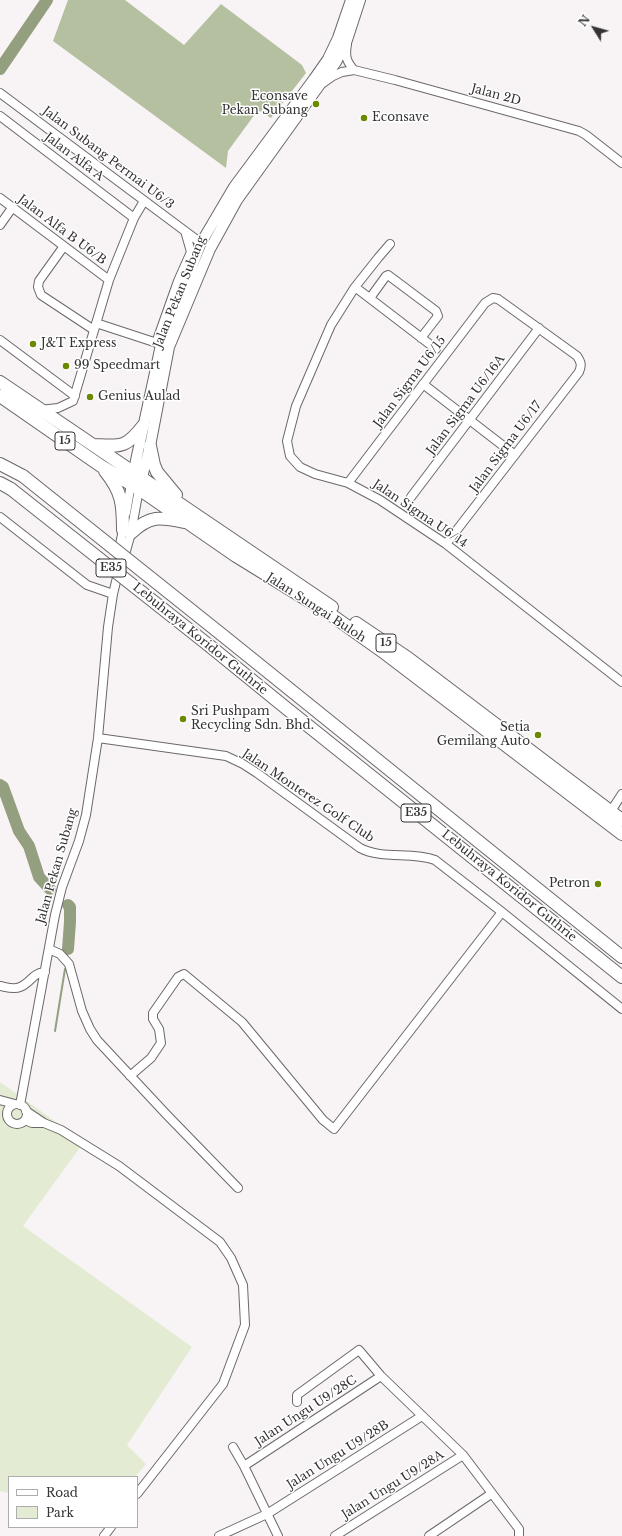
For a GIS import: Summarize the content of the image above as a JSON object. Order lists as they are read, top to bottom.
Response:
{
  "streets": {
    "highway": [
      "15",
      "E35",
      "Jalan Sungai Buloh",
      "Lebuhraya Koridor Guthrie"
    ],
    "main road": ["Jalan Pekan Subang"],
    "street": [
      "Jalan 2D",
      "Jalan Alfa A",
      "Jalan Subang Permai U6/3",
      "Jalan Alfa B U6/B",
      "Jalan Sigma U6/15",
      "Jalan Sigma U6/16A",
      "Jalan Sigma U6/17",
      "Jalan Sigma U6/14",
      "Jalan Monterez Golf Club",
      "Jalan Ungu U9/28C",
      "Jalan Ungu U9/28B",
      "Jalan Ungu U9/28A"
    ]
  },
  "crossings": [
    ["Jalan Subang Permai U6/3", "Jalan Pekan Subang"],
    ["Jalan Pekan Subang", "Jalan Sungai Buloh"],
    ["Jalan Pekan Subang", "Jalan Monterez Golf Club"],
    ["Jalan Sigma U6/15", "Jalan Sigma U6/16A"],
    ["Jalan Sigma U6/15", "Jalan Sigma U6/17"],
    ["Jalan Sigma U6/15", "Jalan Sigma U6/14"],
    ["Jalan Sigma U6/16A", "Jalan Sigma U6/17"],
    ["Jalan Sigma U6/17", "Jalan Sigma U6/14"]
  ],
  "places": [
    "Econsave Pekan Subang",
    "Econsave",
    "J&T Express",
    "99 Speedmart",
    "Genius Aulad",
    "Sri Pushpam Recycling Sdn. Bhd.",
    "Setia Gemilang Auto",
    "Petron"
  ],
  "legend": ["Road", "Park"],
  "north": "top left"
}
